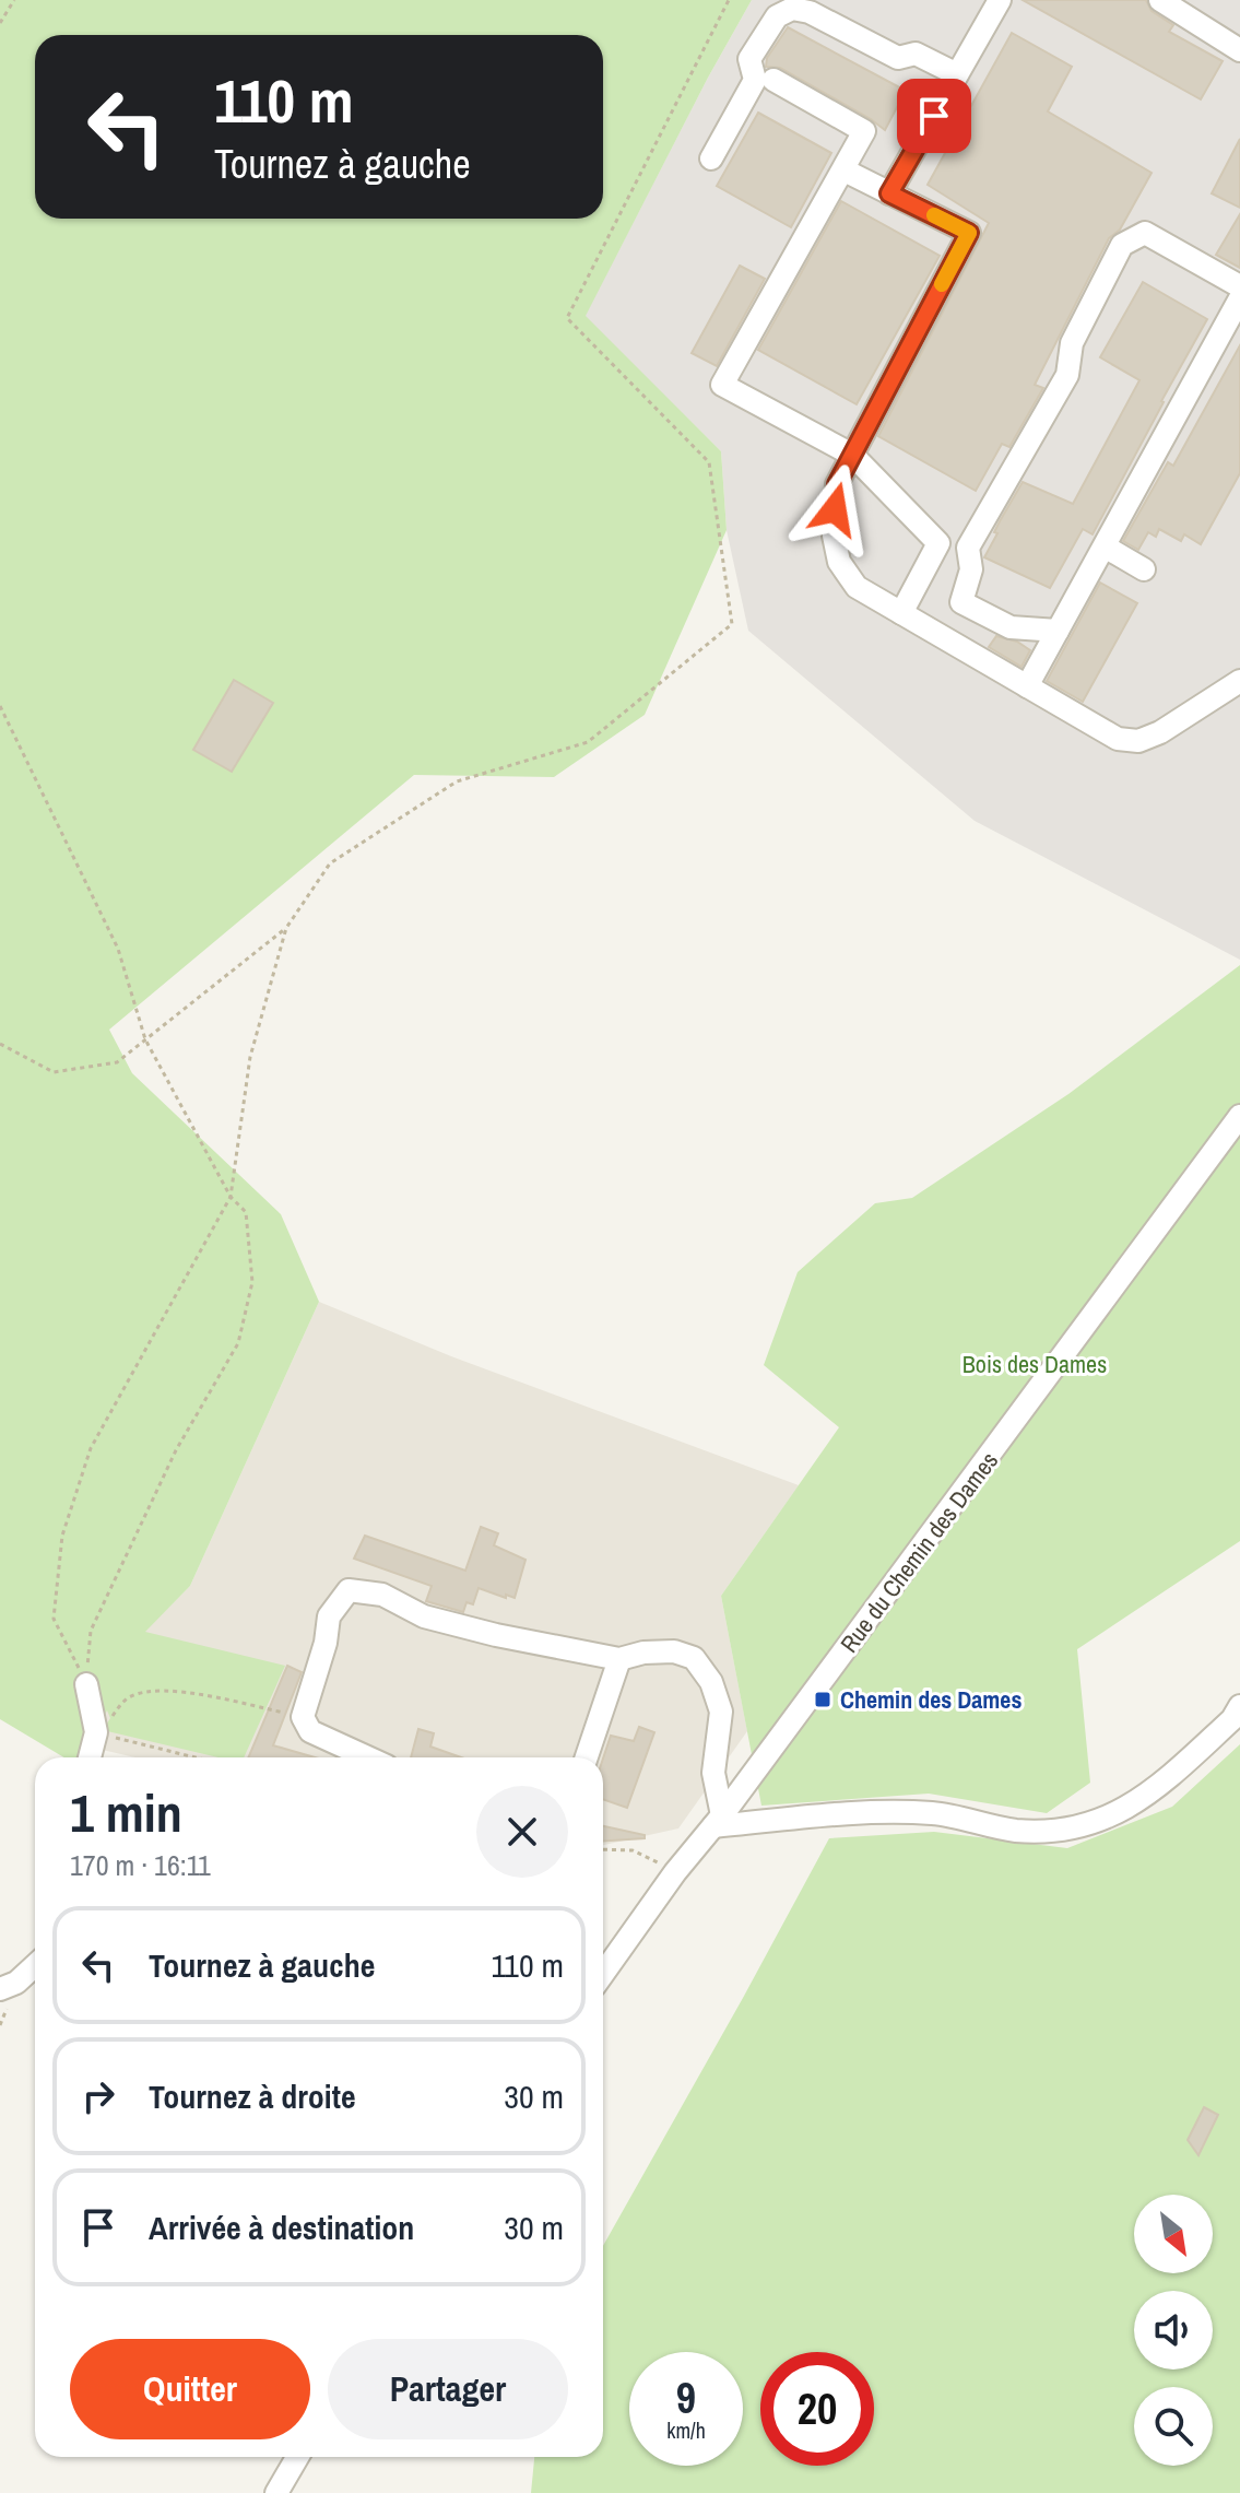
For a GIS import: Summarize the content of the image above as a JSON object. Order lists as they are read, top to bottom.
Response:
{
  "streets": {
    "street": ["Rue du Chemin des Dames"]
  },
  "parks": ["Bois des Dames"],
  "places": {
    "transit": ["Chemin des Dames"]
  },
  "north": "bottom right",
  "page": {
    "turn": ["110 m", "Tournez à gauche"],
    "heading": ["1 min", "170 m · 16:11"],
    "list": [
      {
        "name": "Tournez à gauche",
        "value": "110 m"
      },
      {
        "name": "Tournez à droite",
        "value": "30 m"
      },
      {
        "name": "Arrivée à destination",
        "value": "30 m"
      }
    ],
    "buttons": ["Quitter", "Partager"],
    "speed": "9 km/h",
    "limit": "20"
  }
}
